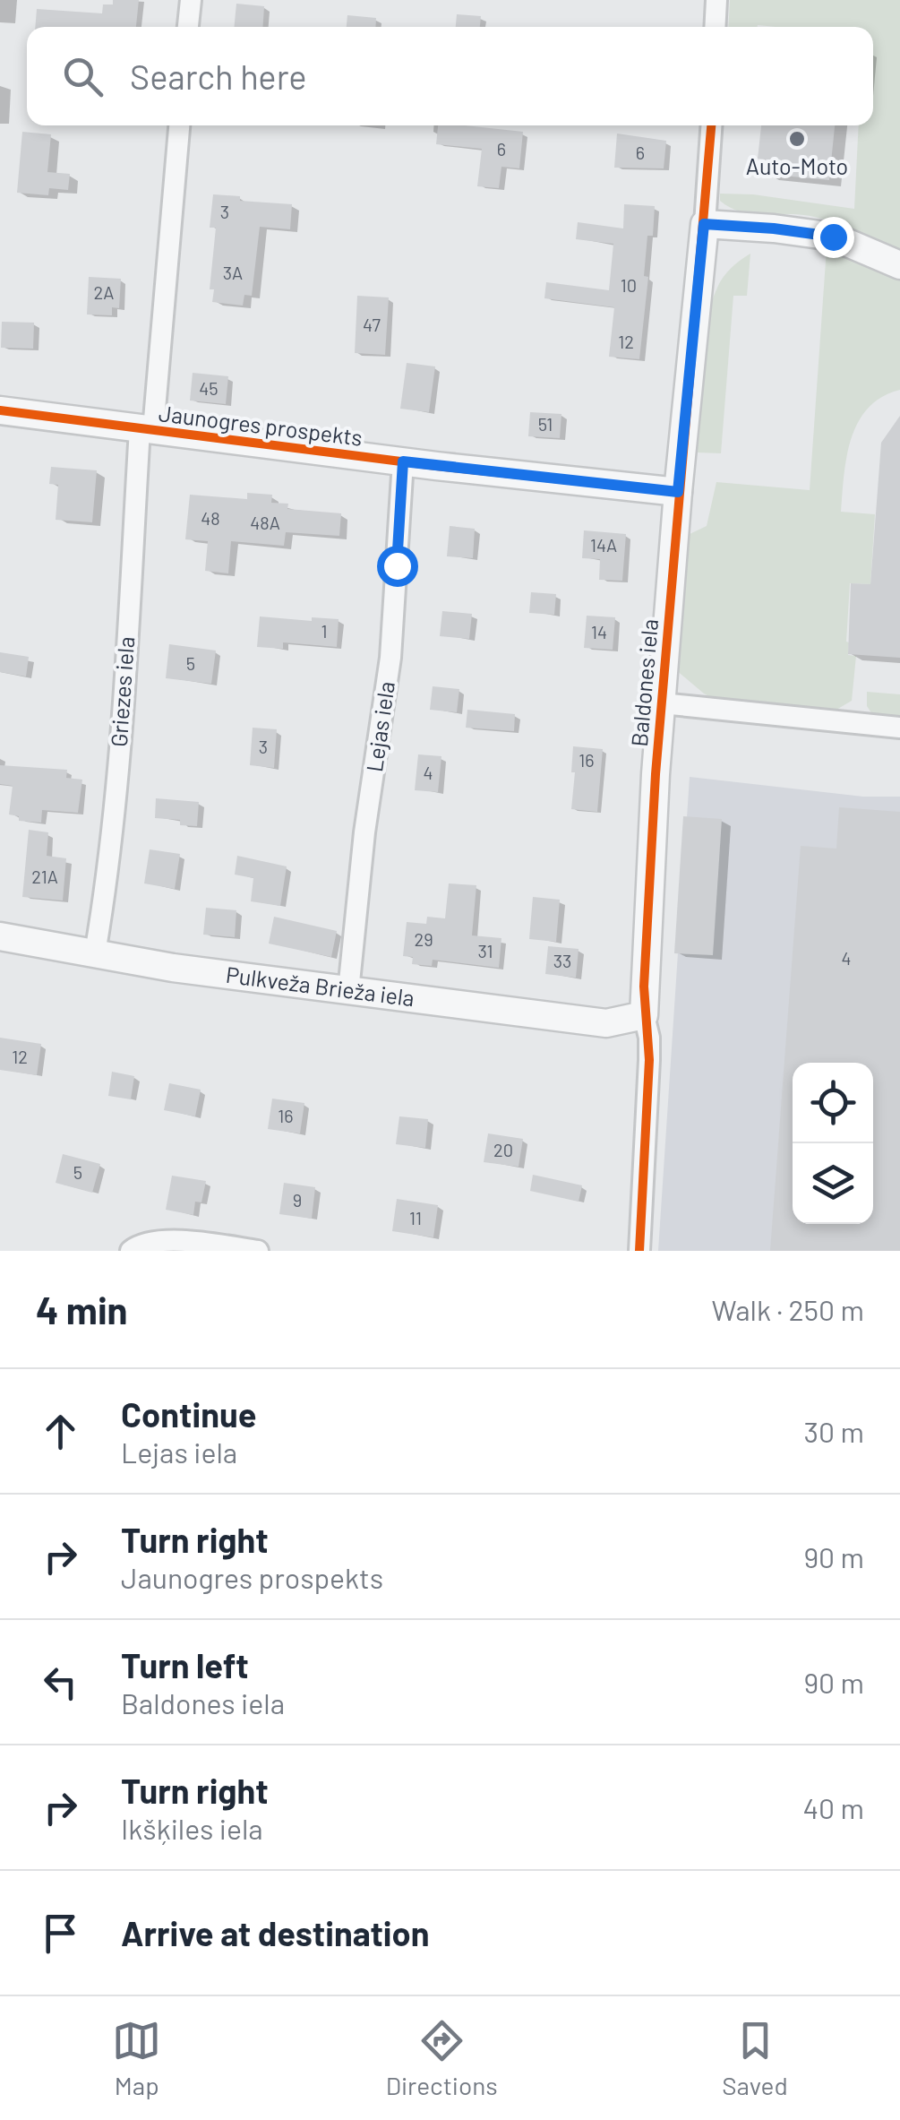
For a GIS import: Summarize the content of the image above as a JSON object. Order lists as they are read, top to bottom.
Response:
{
  "streets": {
    "street": [
      "Jaunogres prospekts",
      "Baldones iela",
      "Griezes iela",
      "Lejas iela",
      "Pulkveža Brieža iela"
    ]
  },
  "crossings": [
    ["Jaunogres prospekts", "Baldones iela"],
    ["Jaunogres prospekts", "Griezes iela"],
    ["Jaunogres prospekts", "Lejas iela"],
    ["Baldones iela", "Pulkveža Brieža iela"],
    ["Griezes iela", "Pulkveža Brieža iela"],
    ["Lejas iela", "Pulkveža Brieža iela"]
  ],
  "places": ["Auto-Moto"],
  "house_numbers": [
    "6",
    "6",
    "3",
    "3A",
    "10",
    "2A",
    "47",
    "12",
    "45",
    "51",
    "48",
    "48A",
    "14A",
    "1",
    "14",
    "5",
    "3",
    "16",
    "4",
    "21A",
    "29",
    "31",
    "4",
    "33",
    "12",
    "16",
    "20",
    "5",
    "9",
    "11"
  ],
  "page": {
    "search": "Search here",
    "heading": ["4 min", "Walk · 250 m"],
    "list": [
      ["Continue", "Lejas iela", "30 m"],
      ["Turn right", "Jaunogres prospekts", "90 m"],
      ["Turn left", "Baldones iela", "90 m"],
      ["Turn right", "Ikšķiles iela", "40 m"],
      "Arrive at destination"
    ],
    "nav": ["Map", "Directions", "Saved"]
  }
}
